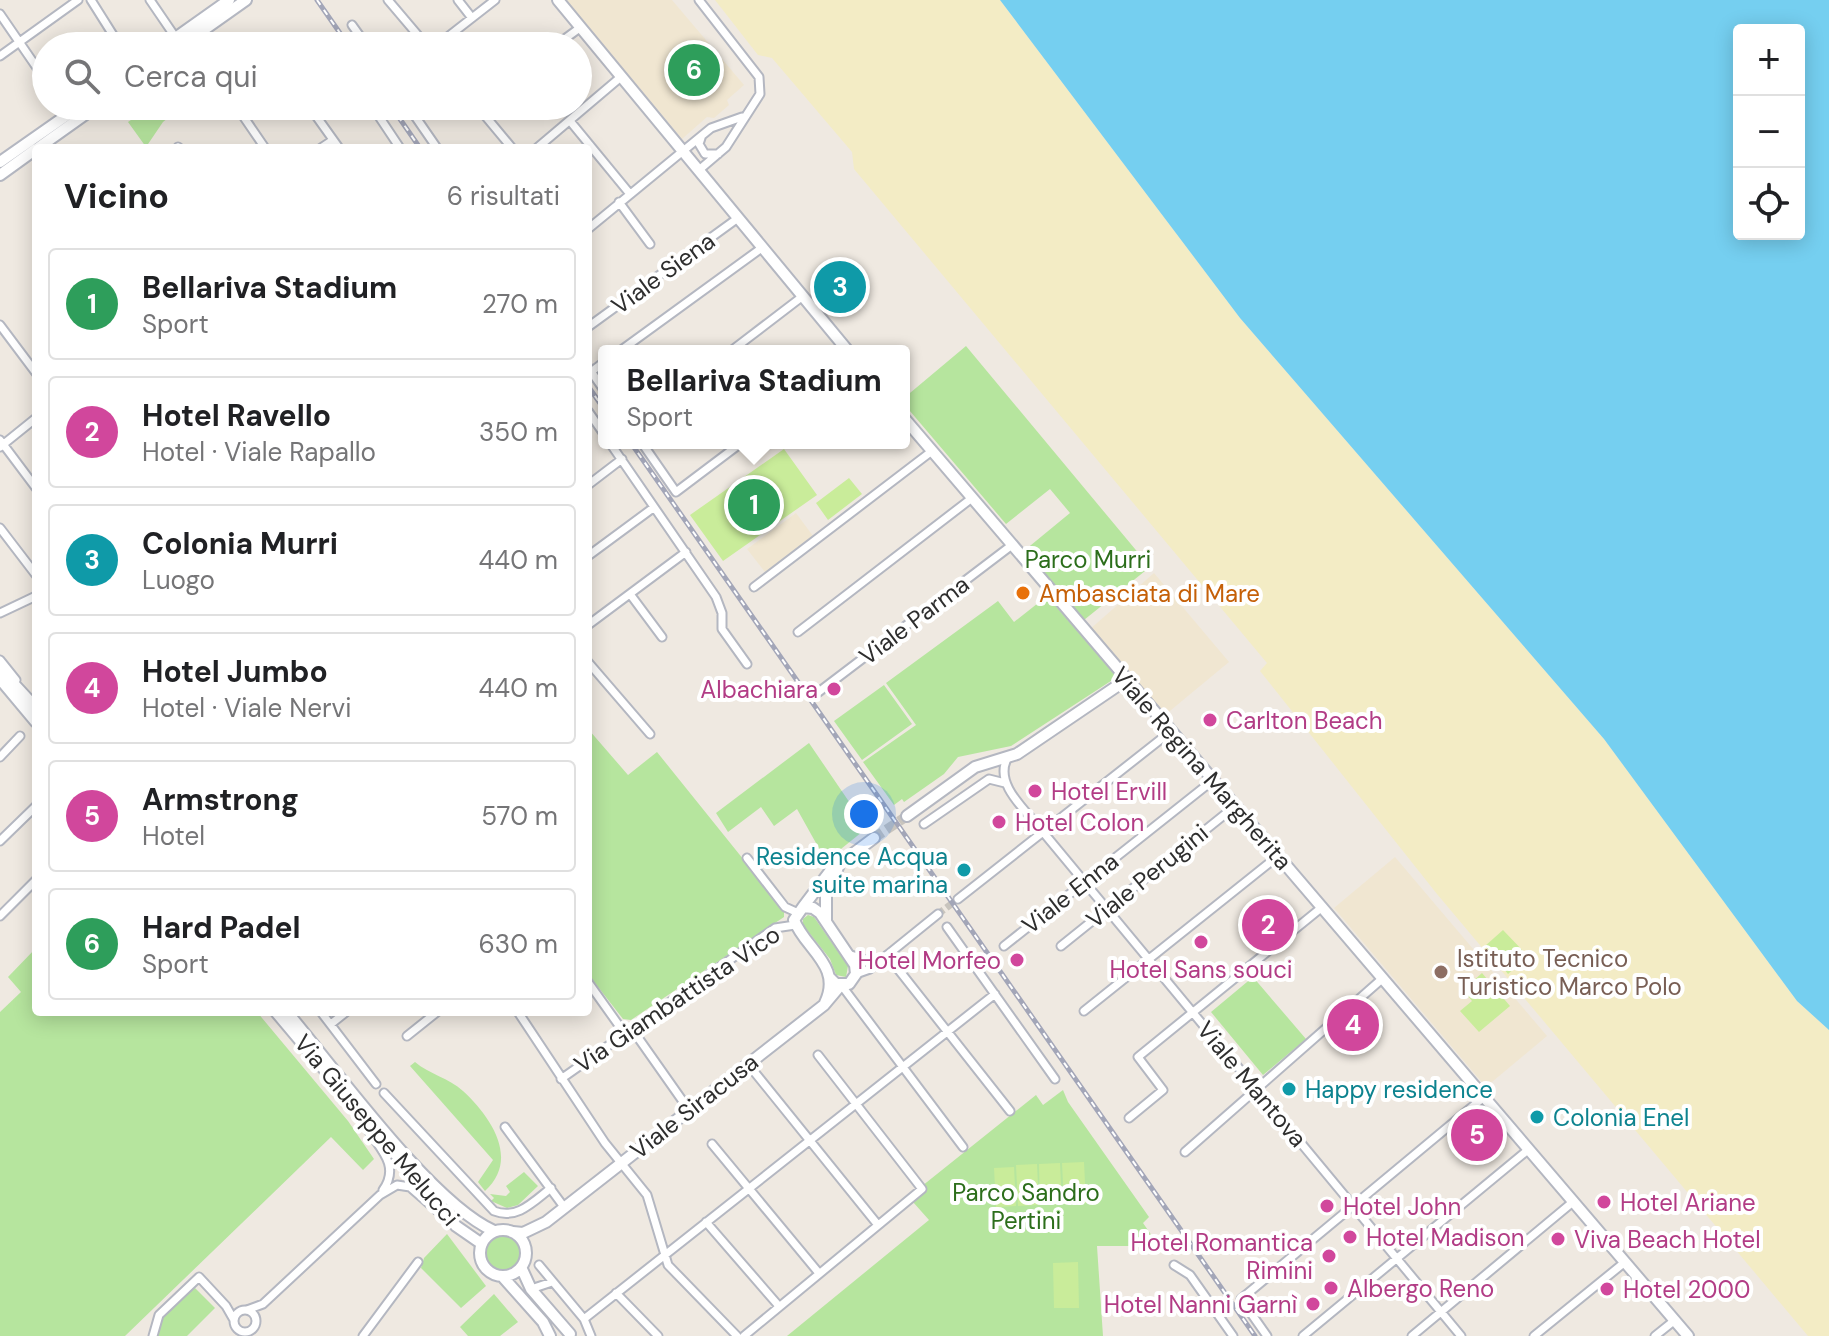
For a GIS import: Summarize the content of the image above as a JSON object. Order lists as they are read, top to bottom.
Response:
{
  "streets": {
    "street": [
      "Viale Siena",
      "Viale Parma",
      "Viale Regina Margherita",
      "Viale Perugini",
      "Viale Enna",
      "Via Giambattista Vico",
      "Viale Mantova",
      "Viale Siracusa",
      "Via Giuseppe Melucci"
    ]
  },
  "crossings": [
    ["Viale Parma", "Viale Regina Margherita"],
    ["Viale Regina Margherita", "Viale Perugini"],
    ["Viale Regina Margherita", "Viale Enna"],
    ["Viale Perugini", "Viale Mantova"],
    ["Viale Enna", "Viale Mantova"],
    ["Viale Siracusa", "Via Giuseppe Melucci"]
  ],
  "parks": ["Parco Murri", "Parco Sandro Pertini"],
  "places": [
    "Ambasciata di Mare",
    "Albachiara",
    "Carlton Beach",
    "Hotel Ervill",
    "Hotel Colon",
    "Residence Acqua suite marina",
    "Hotel Sans souci",
    "Hotel Morfeo",
    "Istituto Tecnico Turistico Marco Polo",
    "Happy residence",
    "Colonia Enel",
    "Hotel Ariane",
    "Hotel John",
    "Hotel Madison",
    "Viva Beach Hotel",
    "Hotel Romantica Rimini",
    "Albergo Reno",
    "Hotel 2000",
    "Hotel Nanni Garnì"
  ],
  "page": {
    "map_buttons": ["+", "−"],
    "search": "Cerca qui",
    "pins": [
      "6",
      "3",
      "1",
      "2",
      "4",
      "5"
    ],
    "heading": ["Vicino", "6 risultati"],
    "list": [
      {
        "mark": "1",
        "name": "Bellariva Stadium",
        "note": "Sport",
        "value": "270 m"
      },
      {
        "mark": "2",
        "name": "Hotel Ravello",
        "note": "Hotel · Viale Rapallo",
        "value": "350 m"
      },
      {
        "mark": "3",
        "name": "Colonia Murri",
        "note": "Luogo",
        "value": "440 m"
      },
      {
        "mark": "4",
        "name": "Hotel Jumbo",
        "note": "Hotel · Viale Nervi",
        "value": "440 m"
      },
      {
        "mark": "5",
        "name": "Armstrong",
        "note": "Hotel",
        "value": "570 m"
      },
      {
        "mark": "6",
        "name": "Hard Padel",
        "note": "Sport",
        "value": "630 m"
      }
    ],
    "popup": ["Bellariva Stadium", "Sport"]
  }
}
